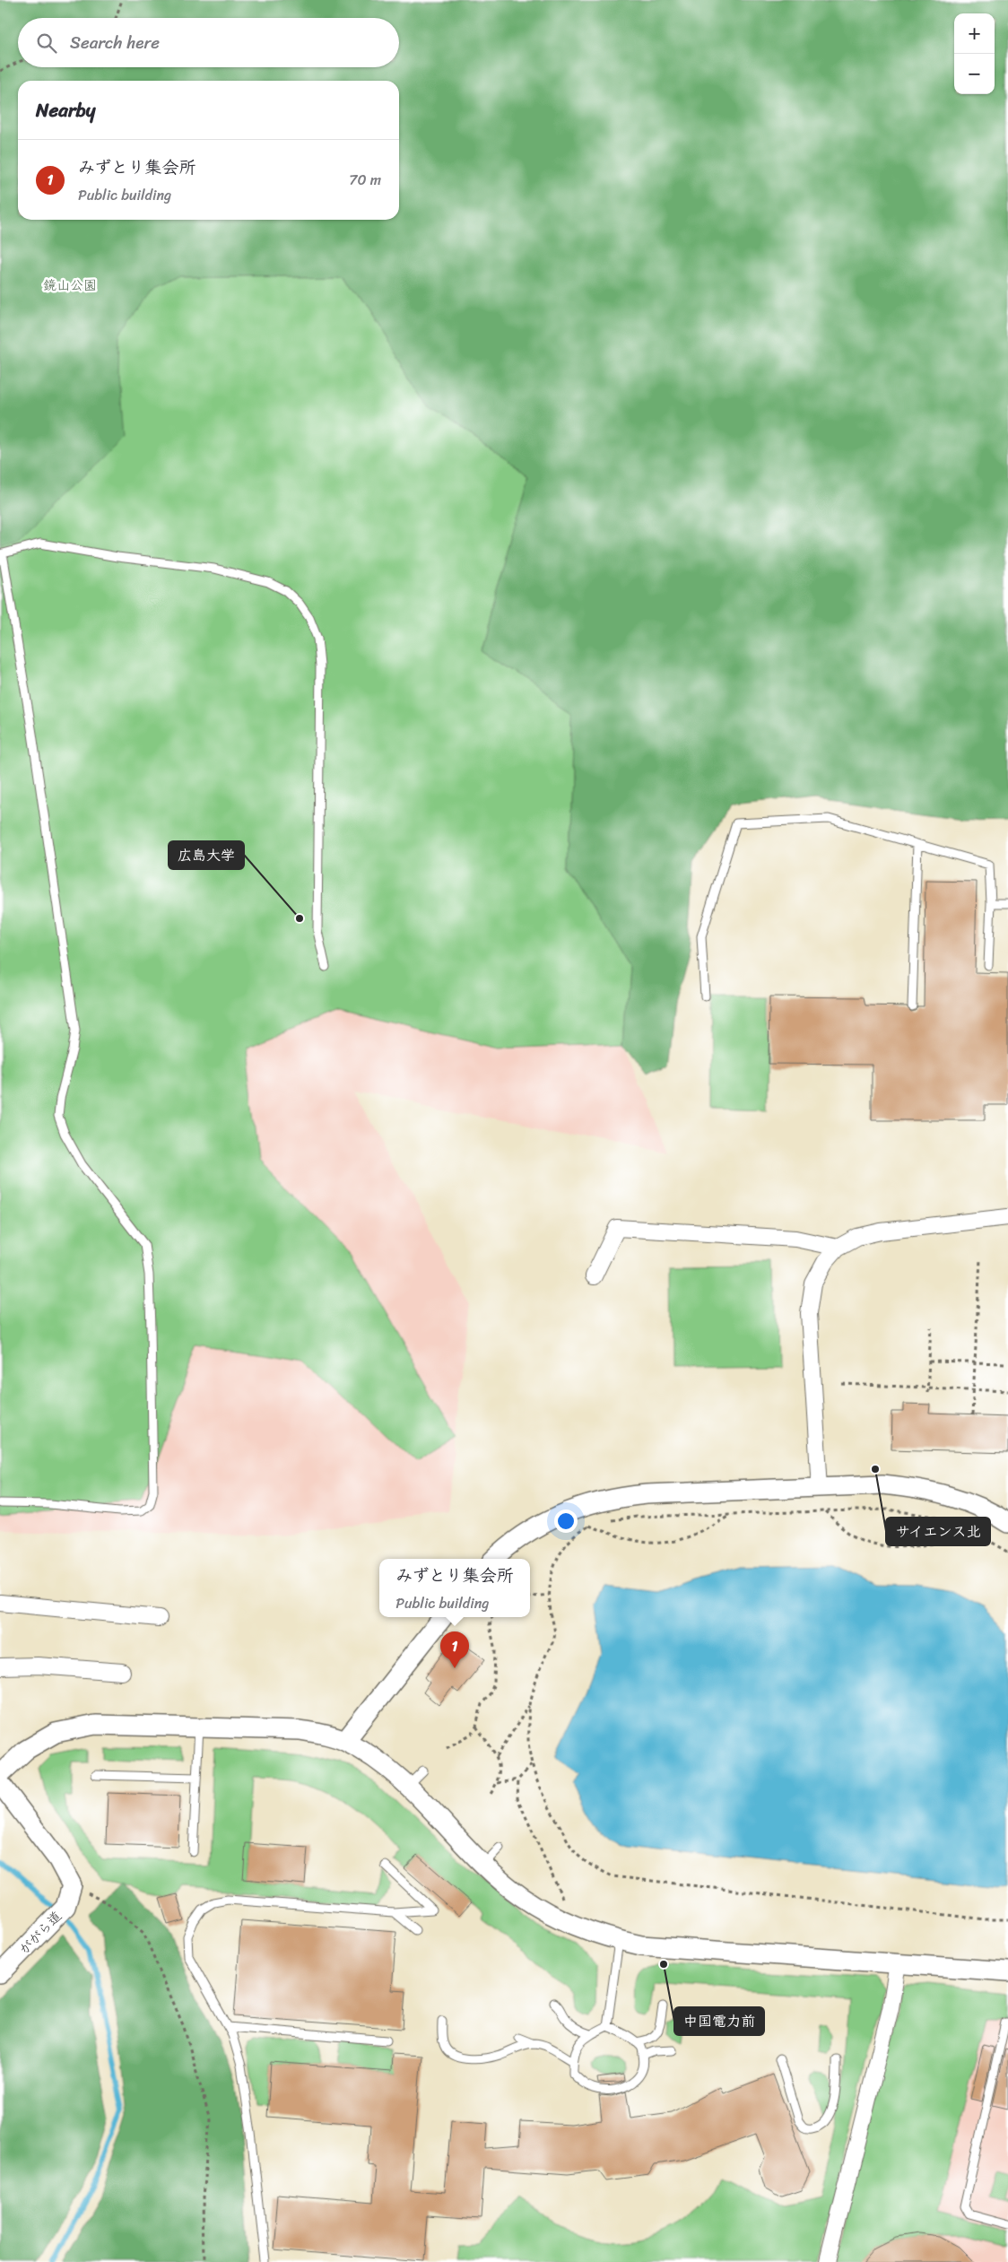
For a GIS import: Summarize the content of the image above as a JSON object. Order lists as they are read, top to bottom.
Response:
{
  "streets": {
    "street": ["ががら道"]
  },
  "parks": ["鏡山公園"],
  "places": ["広島大学", "サイエンス北", "中国電力前"],
  "page": {
    "map_buttons": ["+", "−"],
    "search": "Search here",
    "heading": "Nearby",
    "list": [
      {
        "mark": "1",
        "name": "みずとり集会所",
        "note": "Public building",
        "value": "70 m"
      }
    ],
    "popup": ["みずとり集会所", "Public building"],
    "pins": "1"
  }
}
